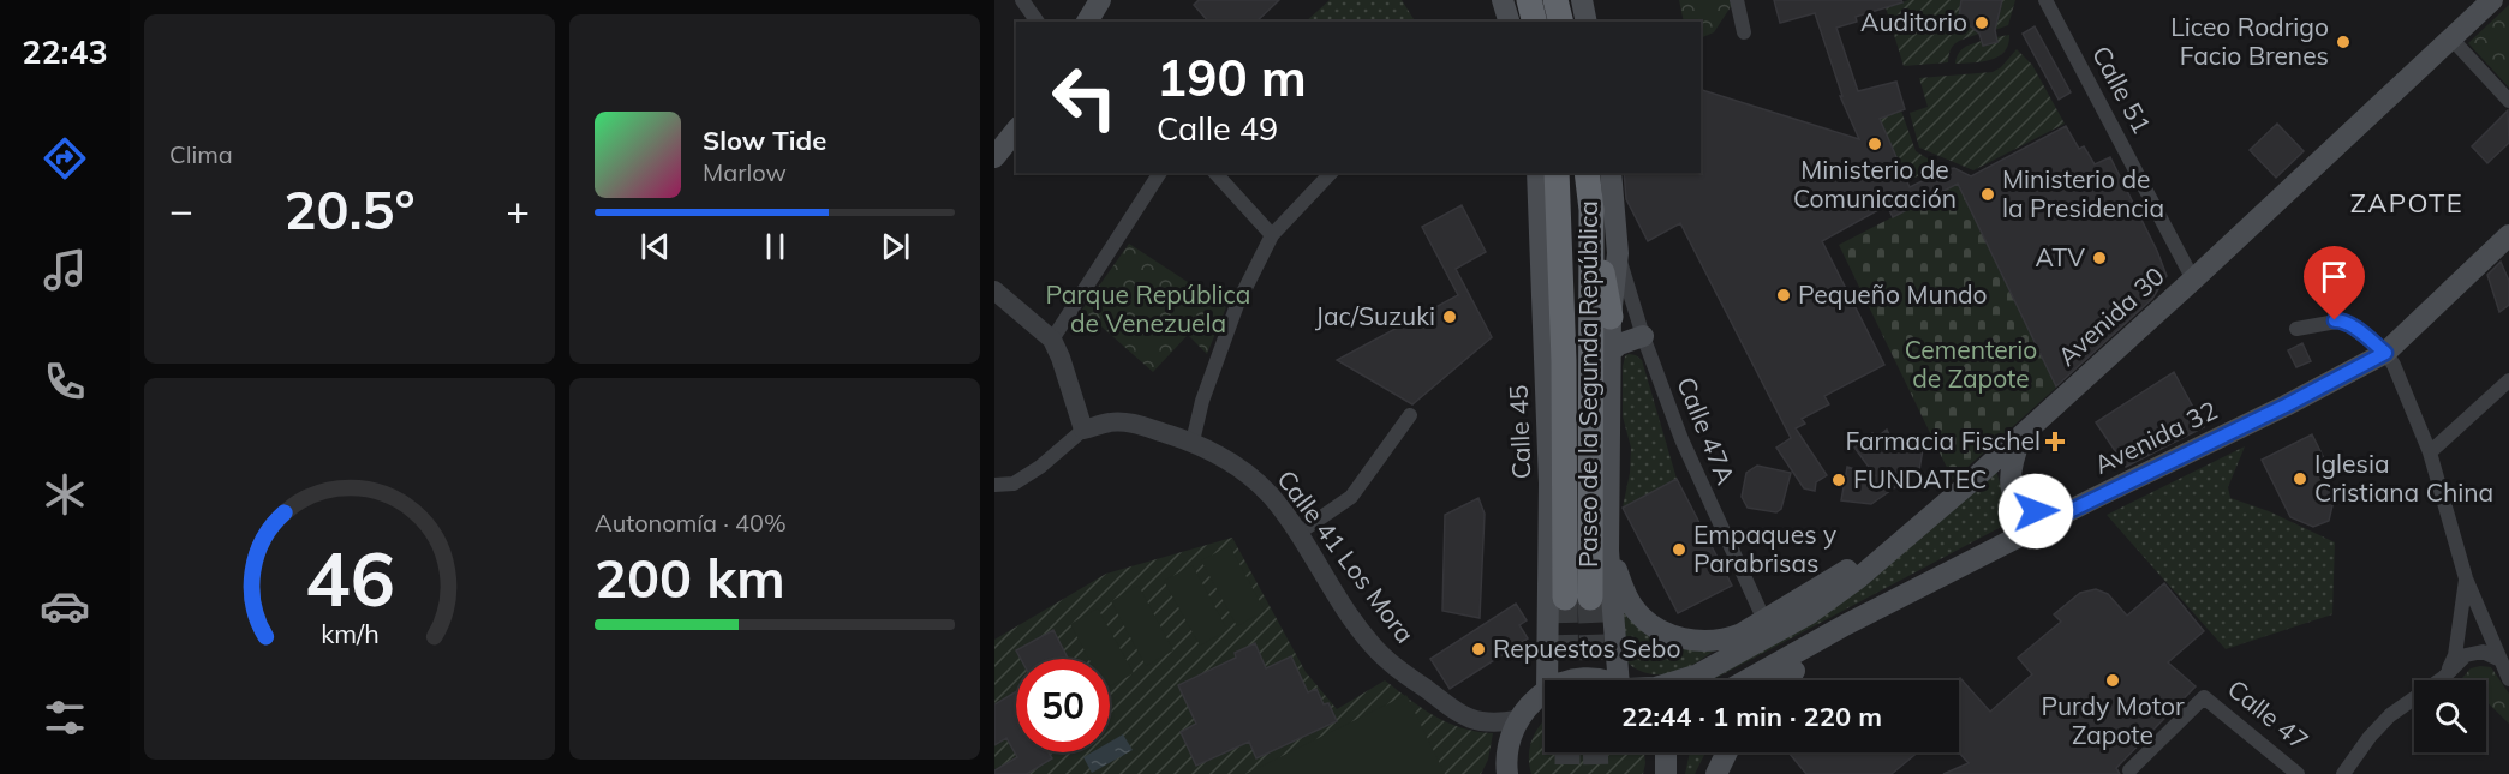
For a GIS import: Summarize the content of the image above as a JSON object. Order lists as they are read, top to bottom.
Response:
{
  "streets": {
    "highway": ["Paseo de la Segunda República"],
    "main road": ["Avenida 30", "Calle 45", "Avenida 32"],
    "street": [
      "Calle 51",
      "Calle 47A",
      "Calle 41 Los Mora",
      "Calle 47"
    ]
  },
  "crossings": [
    ["Calle 51", "Avenida 30"]
  ],
  "districts": ["ZAPOTE"],
  "parks": ["Parque República de Venezuela", "Cementerio de Zapote"],
  "places": {
    "other": [
      "Auditorio",
      "Liceo Rodrigo Facio Brenes",
      "Ministerio de Comunicación",
      "Ministerio de la Presidencia",
      "ATV",
      "Pequeño Mundo",
      "Jac/Suzuki",
      "Iglesia Cristiana China",
      "FUNDATEC",
      "Empaques y Parabrisas",
      "Repuestos Sebo",
      "Purdy Motor Zapote"
    ],
    "health": ["Farmacia Fischel"]
  },
  "page": {
    "tabs": "22:43",
    "tile": [
      "Clima",
      ["Autonomía · 40%", "200 km"]
    ],
    "turn": ["190 m", "Calle 49"],
    "song": ["Slow Tide", "Marlow"],
    "heat": ["−", "20.5°", "+"],
    "limit": "50",
    "trip": "22:44 · 1 min · 220 m",
    "gauge": ["46", "km/h"]
  }
}
